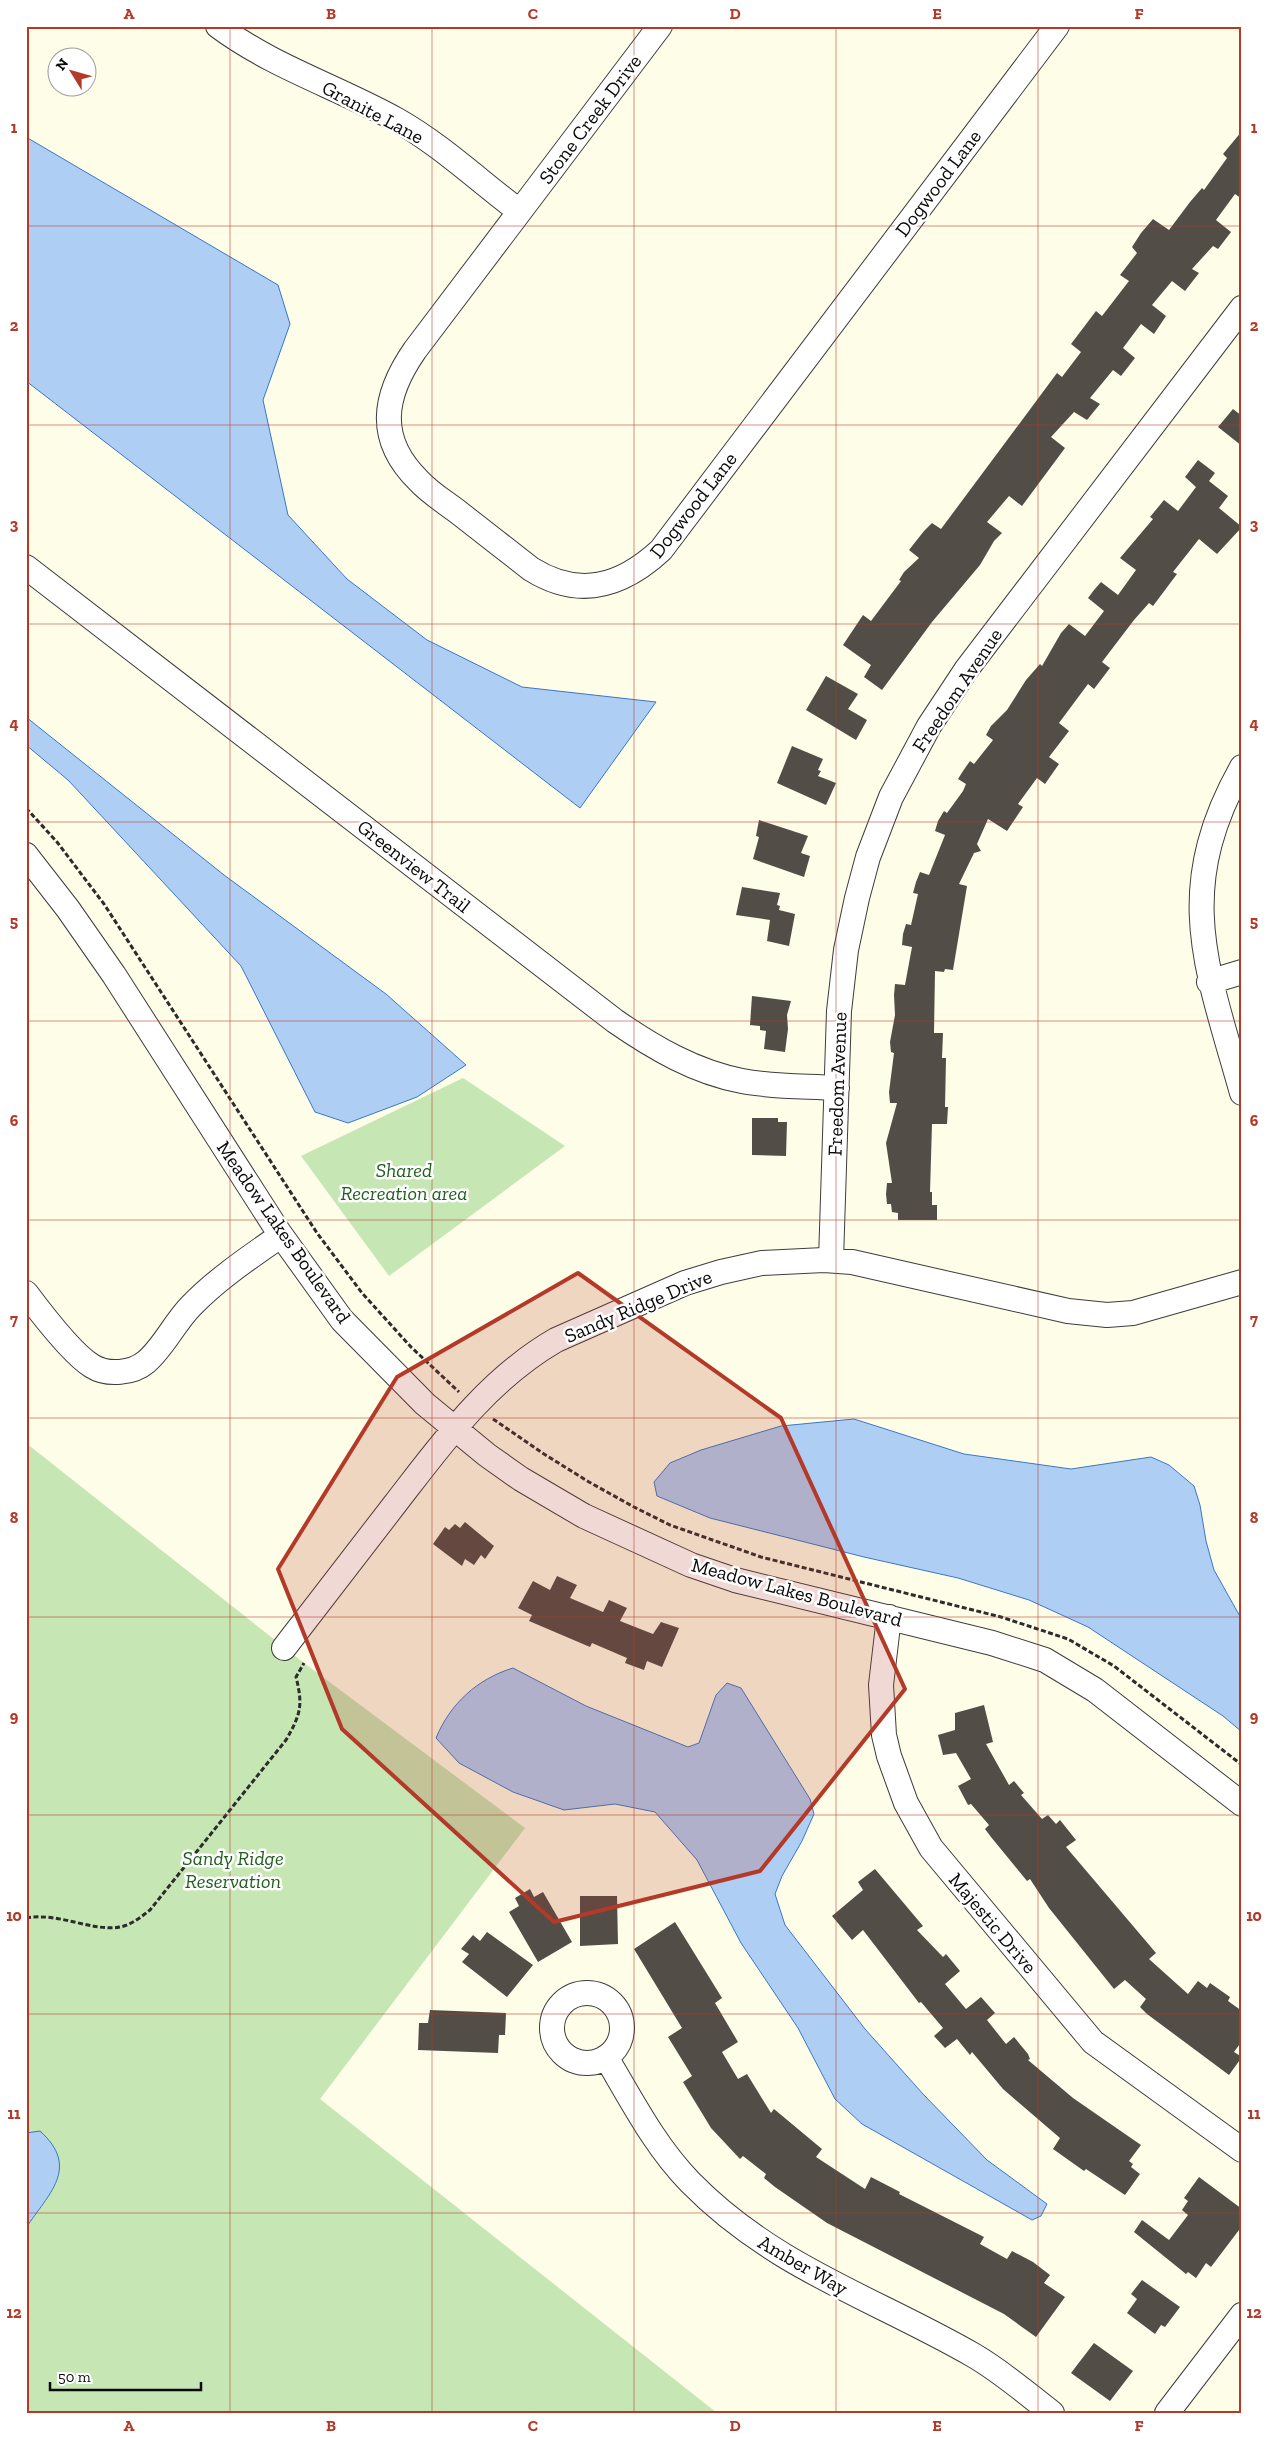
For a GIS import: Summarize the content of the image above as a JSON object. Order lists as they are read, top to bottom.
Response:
{
  "streets": {
    "street": [
      "Granite Lane",
      "Stone Creek Drive",
      "Dogwood Lane",
      "Freedom Avenue",
      "Greenview Trail",
      "Meadow Lakes Boulevard",
      "Sandy Ridge Drive",
      "Majestic Drive",
      "Amber Way"
    ]
  },
  "crossings": [
    ["Granite Lane", "Stone Creek Drive"],
    ["Granite Lane", "Dogwood Lane"],
    ["Stone Creek Drive", "Dogwood Lane"],
    ["Freedom Avenue", "Greenview Trail"],
    ["Freedom Avenue", "Sandy Ridge Drive"],
    ["Meadow Lakes Boulevard", "Sandy Ridge Drive"],
    ["Meadow Lakes Boulevard", "Majestic Drive"]
  ],
  "parks": ["Shared Recreation area", "Sandy Ridge Reservation"],
  "scale_bar": "50 m",
  "north": "top left",
  "grid": {
    "columns": [
      "A",
      "B",
      "C",
      "D",
      "E",
      "F"
    ],
    "rows": [
      "1",
      "2",
      "3",
      "4",
      "5",
      "6",
      "7",
      "8",
      "9",
      "10",
      "11",
      "12"
    ]
  }
}
